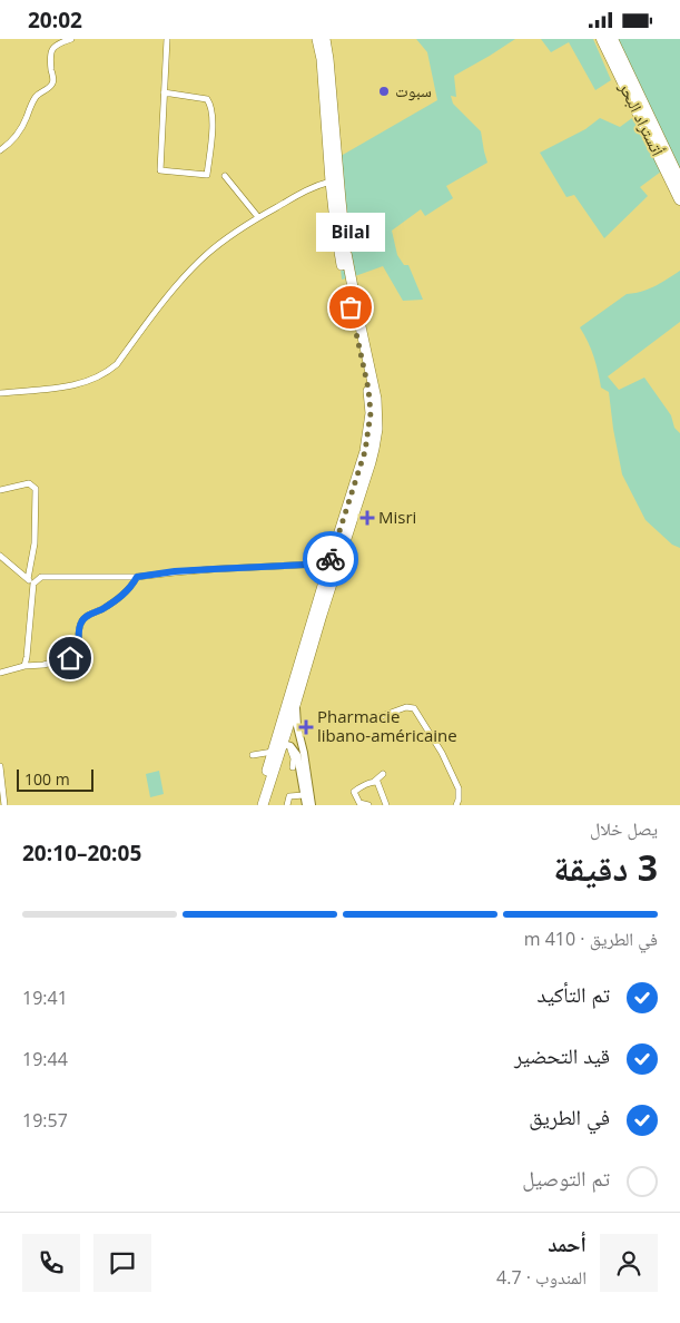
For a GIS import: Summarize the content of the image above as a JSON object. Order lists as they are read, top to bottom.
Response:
{
  "streets": {
    "highway": ["أتستراد البحر"]
  },
  "places": {
    "other": ["سبوت", "Bilal"],
    "health": ["Misri", "Pharmacie libano-américaine"]
  },
  "scale_bar": "100 m",
  "page": {
    "status": "20:02",
    "bubble": "Bilal",
    "scale": "100 m",
    "heading": ["3 دقيقة", "يصل خلال", "20:05–20:10"],
    "panel": ["أحمد", "المندوب · 4.7"],
    "bar": "في الطريق · 410 m",
    "list": [
      ["تم التأكيد", "19:41"],
      ["قيد التحضير", "19:44"],
      ["في الطريق", "19:57"],
      "تم التوصيل"
    ]
  }
}
